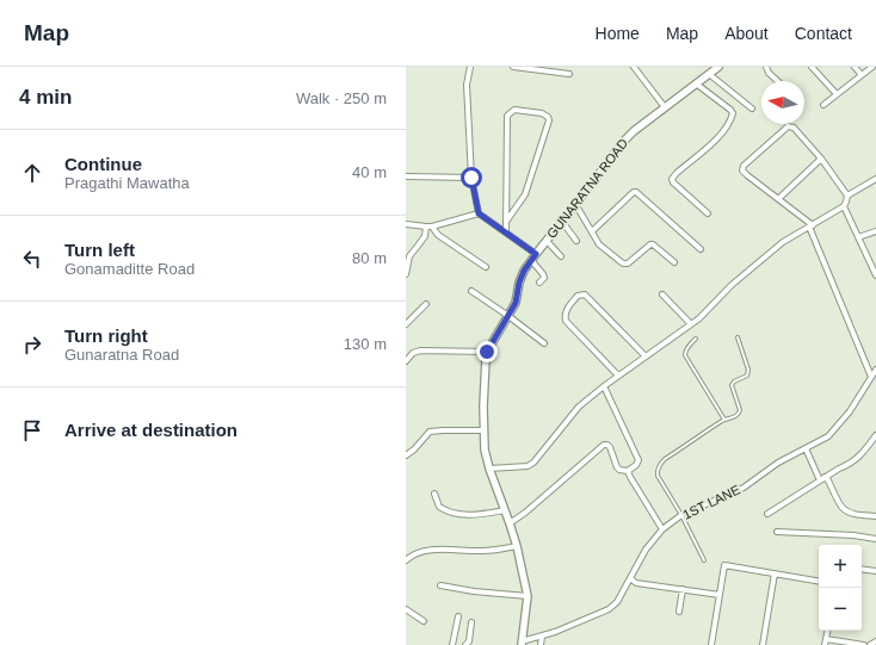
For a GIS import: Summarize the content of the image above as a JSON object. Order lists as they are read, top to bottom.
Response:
{
  "streets": {
    "street": ["GUNARATNA ROAD", "1ST LANE"]
  },
  "crossings": [
    ["GUNARATNA ROAD", "1ST LANE"]
  ],
  "north": "left",
  "page": {
    "header": "Map",
    "nav": [
      "Home",
      "Map",
      "About",
      "Contact"
    ],
    "heading": ["4 min", "Walk · 250 m"],
    "list": [
      ["Continue", "Pragathi Mawatha", "40 m"],
      ["Turn left", "Gonamaditte Road", "80 m"],
      ["Turn right", "Gunaratna Road", "130 m"],
      "Arrive at destination"
    ],
    "map_buttons": ["+", "−"]
  }
}
